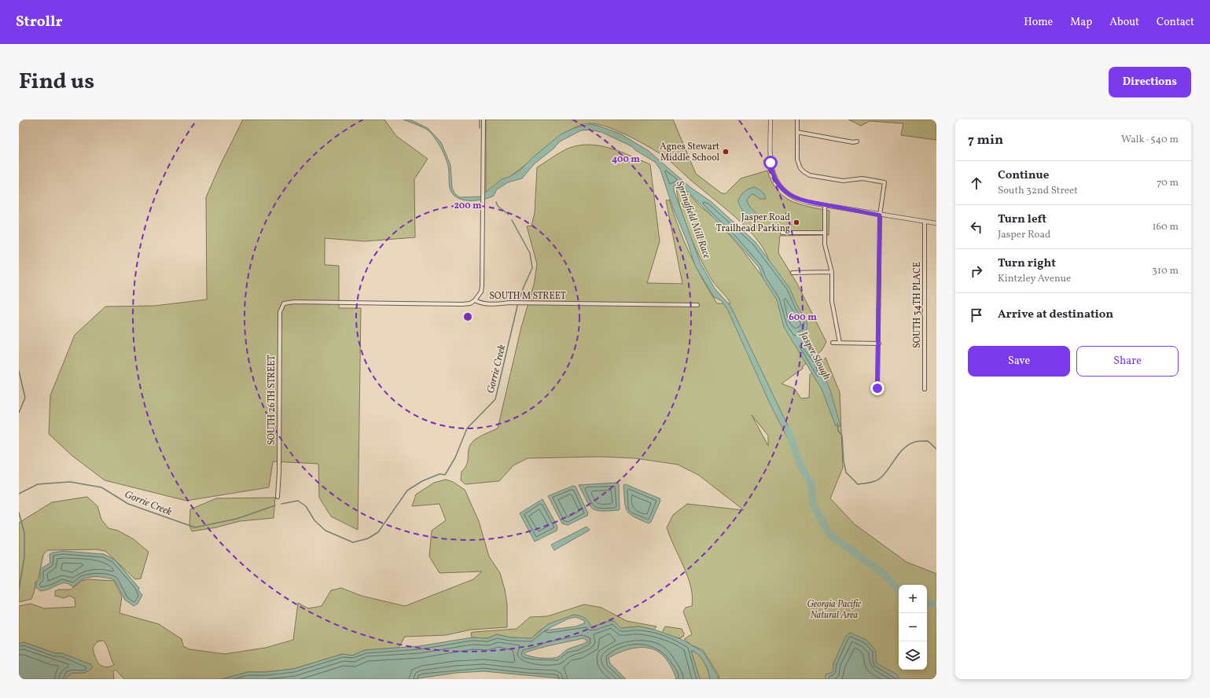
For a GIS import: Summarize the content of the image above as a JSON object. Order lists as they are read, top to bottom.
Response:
{
  "streets": {
    "street": ["SOUTH M STREET", "SOUTH 34TH PLACE", "SOUTH 26TH STREET"]
  },
  "crossings": [
    ["SOUTH M STREET", "SOUTH 26TH STREET"]
  ],
  "water": ["Springfield Mill Race", "Jasper Slough", "Gorrie Creek"],
  "parks": ["Georgia Pacific Natural Area"],
  "places": ["Agnes Stewart Middle School", "Jasper Road Trailhead Parking"],
  "page": {
    "header": "Strollr",
    "nav": [
      "Home",
      "Map",
      "About",
      "Contact"
    ],
    "title": "Find us",
    "buttons": [
      "Directions",
      ["Save", "Share"]
    ],
    "heading": ["7 min", "Walk · 540 m"],
    "list": [
      ["Continue", "South 32nd Street", "70 m"],
      ["Turn left", "Jasper Road", "160 m"],
      ["Turn right", "Kintzley Avenue", "310 m"],
      "Arrive at destination"
    ],
    "map_buttons": ["+", "−"]
  },
  "rings": ["400 m", "200 m", "600 m"]
}
